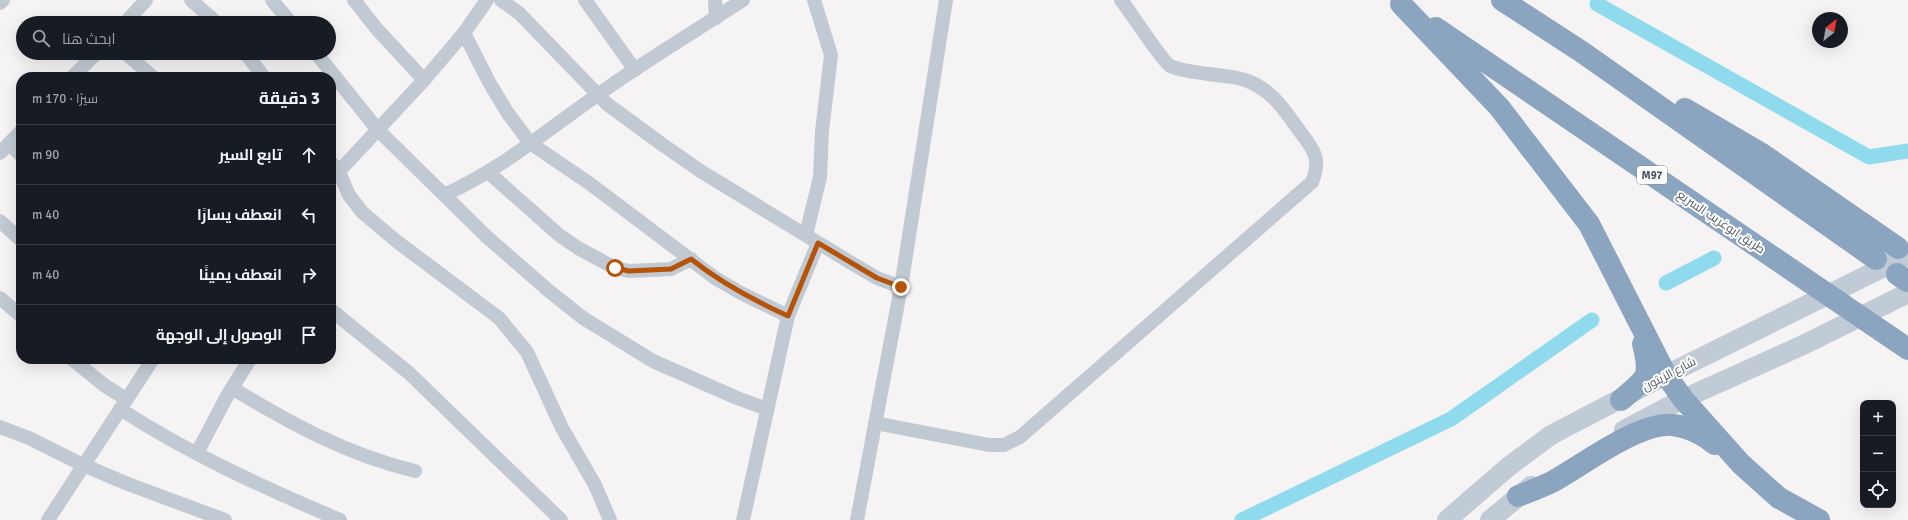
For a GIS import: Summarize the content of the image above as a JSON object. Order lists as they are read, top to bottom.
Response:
{
  "streets": {
    "highway": ["M97", "طريق ابوغريب السريع"],
    "main road": ["شارع الزيتون"]
  },
  "north": "top right",
  "page": {
    "search": "ابحث هنا",
    "heading": ["3 دقيقة", "سيرًا · 170 m"],
    "list": [
      ["تابع السير", "90 m"],
      ["انعطف يسارًا", "40 m"],
      ["انعطف يمينًا", "40 m"],
      "الوصول إلى الوجهة"
    ],
    "map_buttons": ["+", "−"]
  }
}
